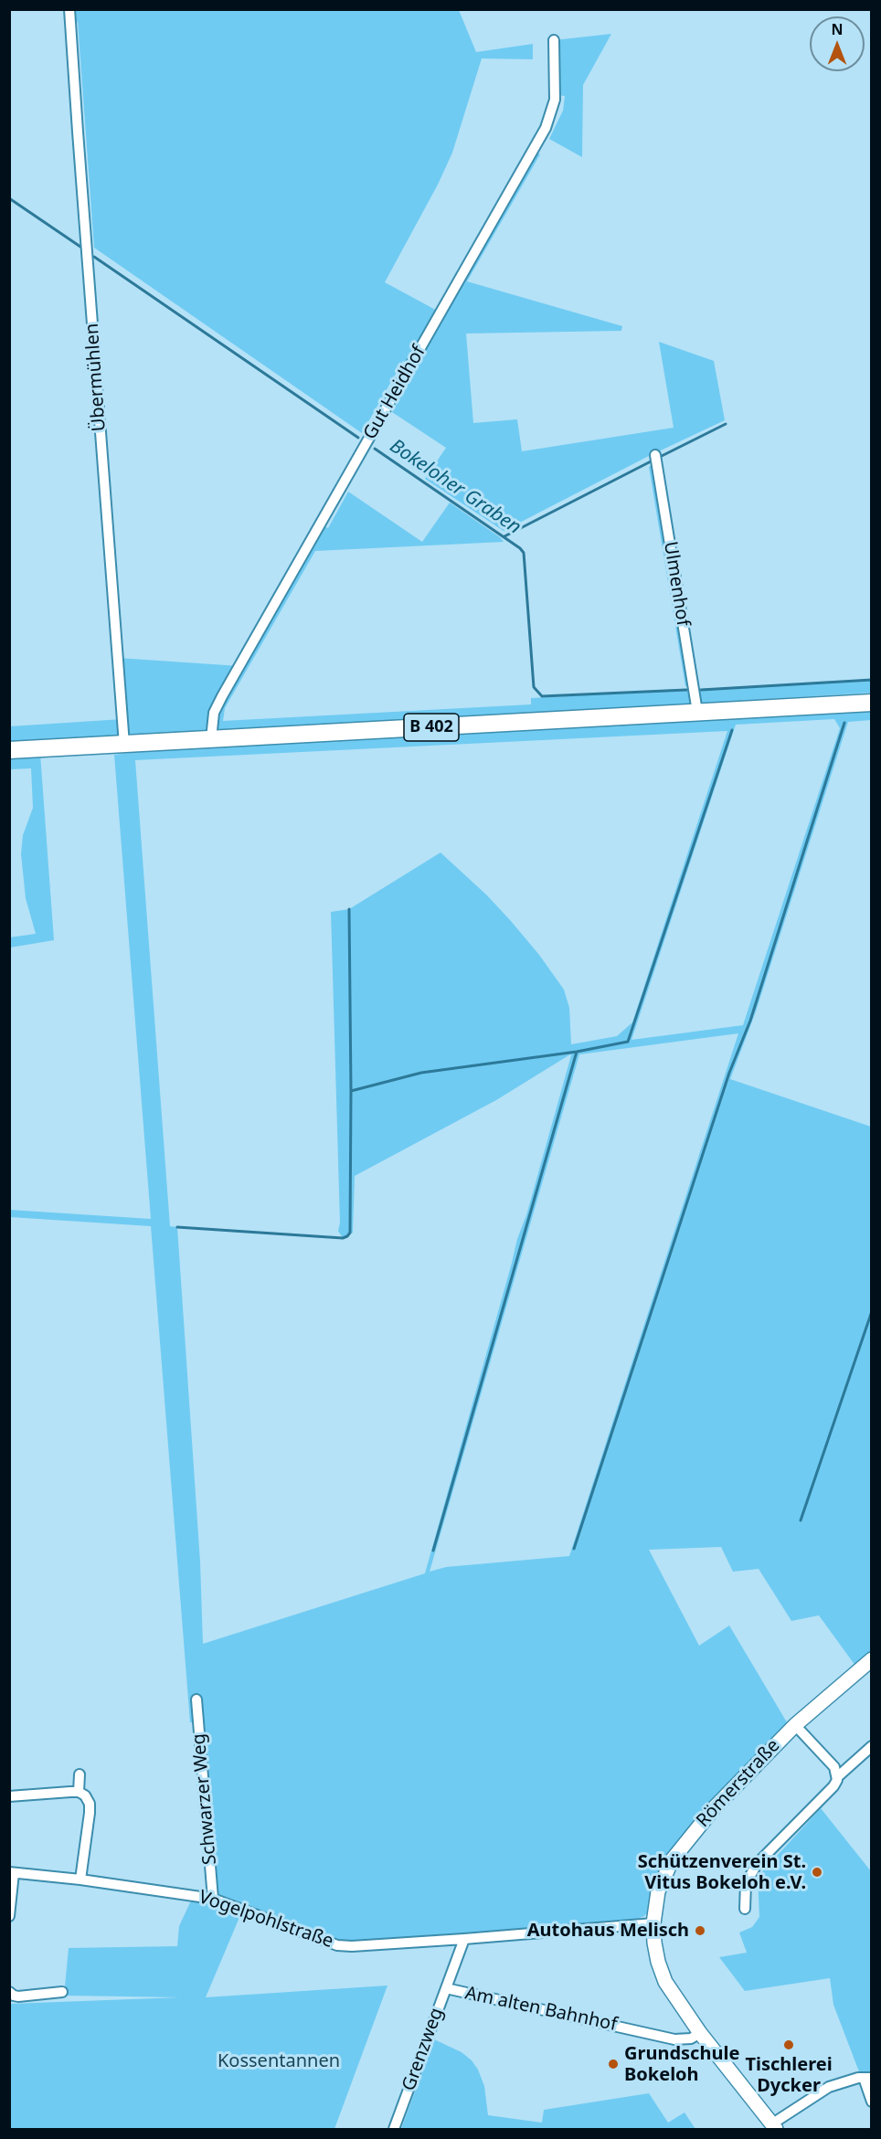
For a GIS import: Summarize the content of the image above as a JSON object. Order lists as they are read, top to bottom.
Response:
{
  "streets": {
    "main road": ["B 402"],
    "street": [
      "Übermühlen",
      "Gut Heidhof",
      "Ulmenhof",
      "Römerstraße",
      "Schwarzer Weg",
      "Vogelpohlstraße",
      "Am alten Bahnhof",
      "Grenzweg"
    ]
  },
  "crossings": [
    ["Übermühlen", "B 402"],
    ["Gut Heidhof", "B 402"],
    ["Ulmenhof", "B 402"],
    ["Römerstraße", "Vogelpohlstraße"],
    ["Römerstraße", "Am alten Bahnhof"],
    ["Schwarzer Weg", "Vogelpohlstraße"],
    ["Vogelpohlstraße", "Grenzweg"],
    ["Am alten Bahnhof", "Grenzweg"]
  ],
  "water": ["Bokeloher Graben"],
  "parks": ["Kossentannen"],
  "places": [
    "Schützenverein St. Vitus Bokeloh e.V.",
    "Autohaus Melisch",
    "Tischlerei Dycker",
    "Grundschule Bokeloh"
  ],
  "north": "top"
}
